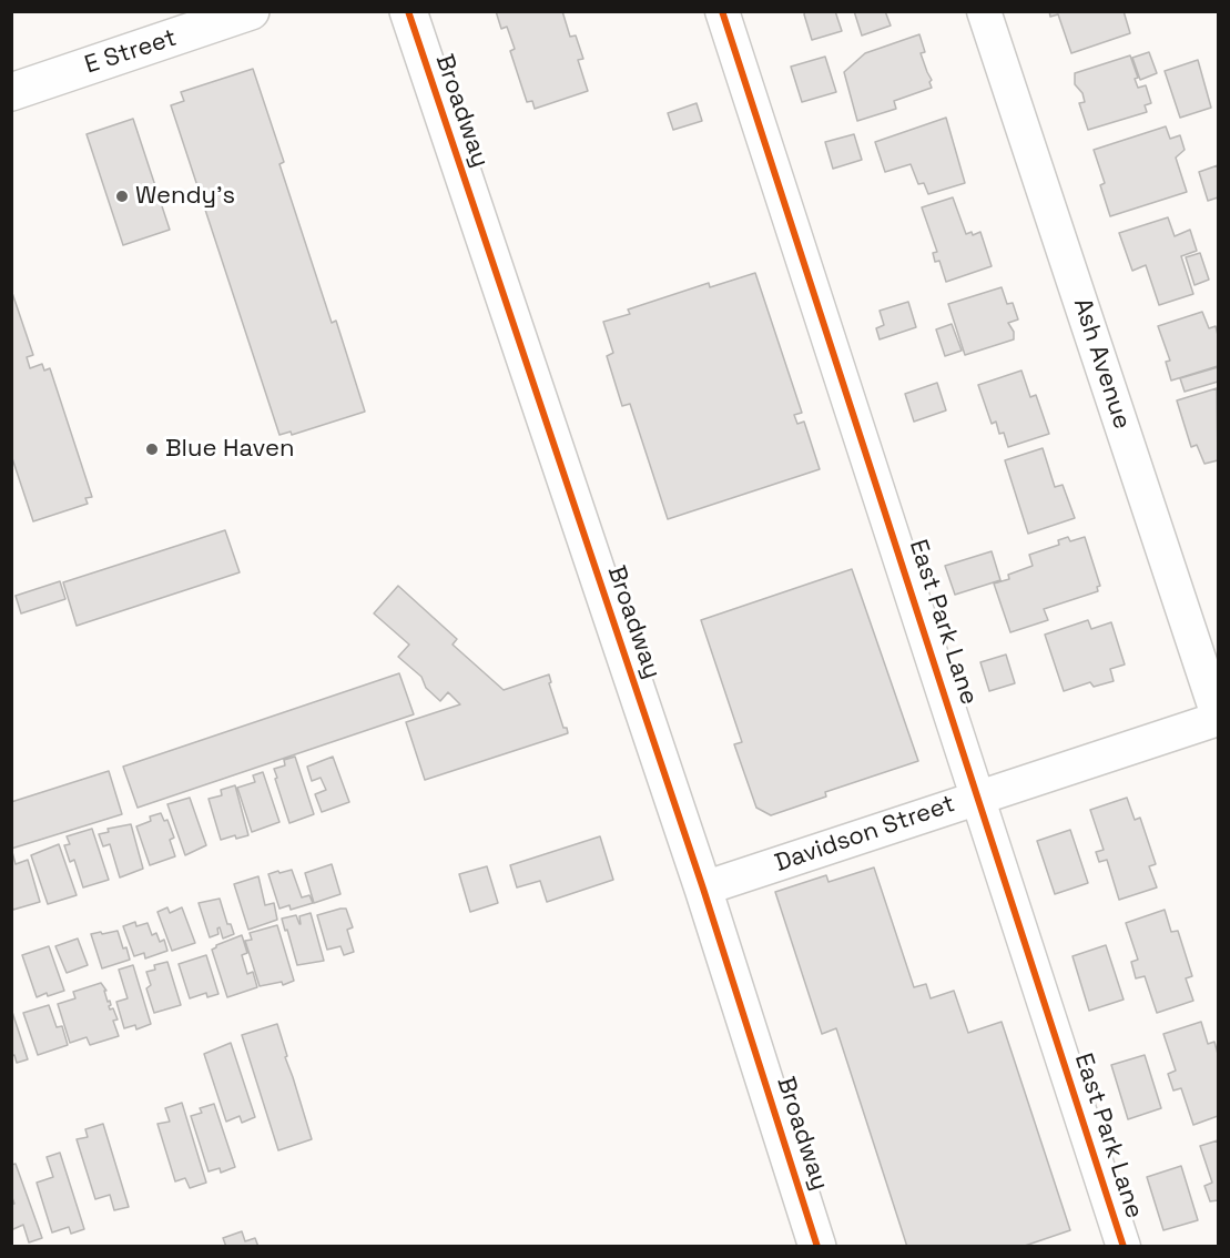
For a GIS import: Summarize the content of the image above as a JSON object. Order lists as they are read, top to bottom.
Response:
{
  "streets": {
    "main road": ["E Street", "Broadway"],
    "street": ["Ash Avenue", "East Park Lane", "Davidson Street"]
  },
  "crossings": [
    ["Broadway", "Davidson Street"],
    ["Ash Avenue", "Davidson Street"],
    ["East Park Lane", "Davidson Street"]
  ],
  "places": ["Wendy's", "Blue Haven"]
}
